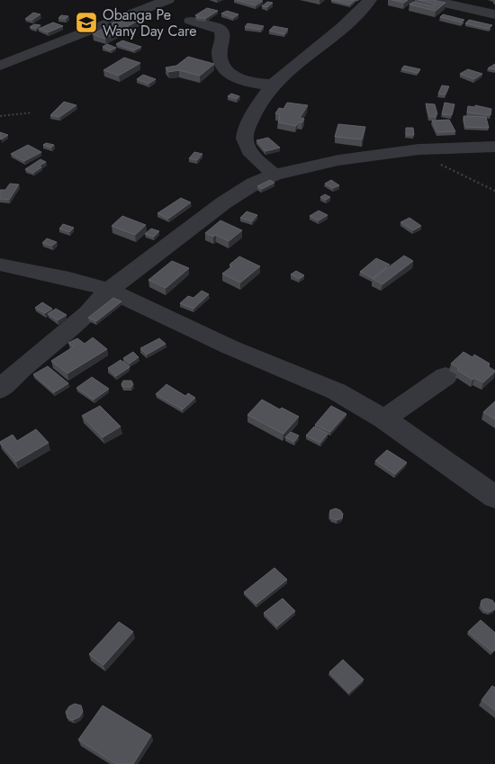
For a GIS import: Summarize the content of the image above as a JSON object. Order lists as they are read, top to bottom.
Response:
{
  "places": {
    "school or university": ["Obanga Pe Wany Day Care"]
  }
}
